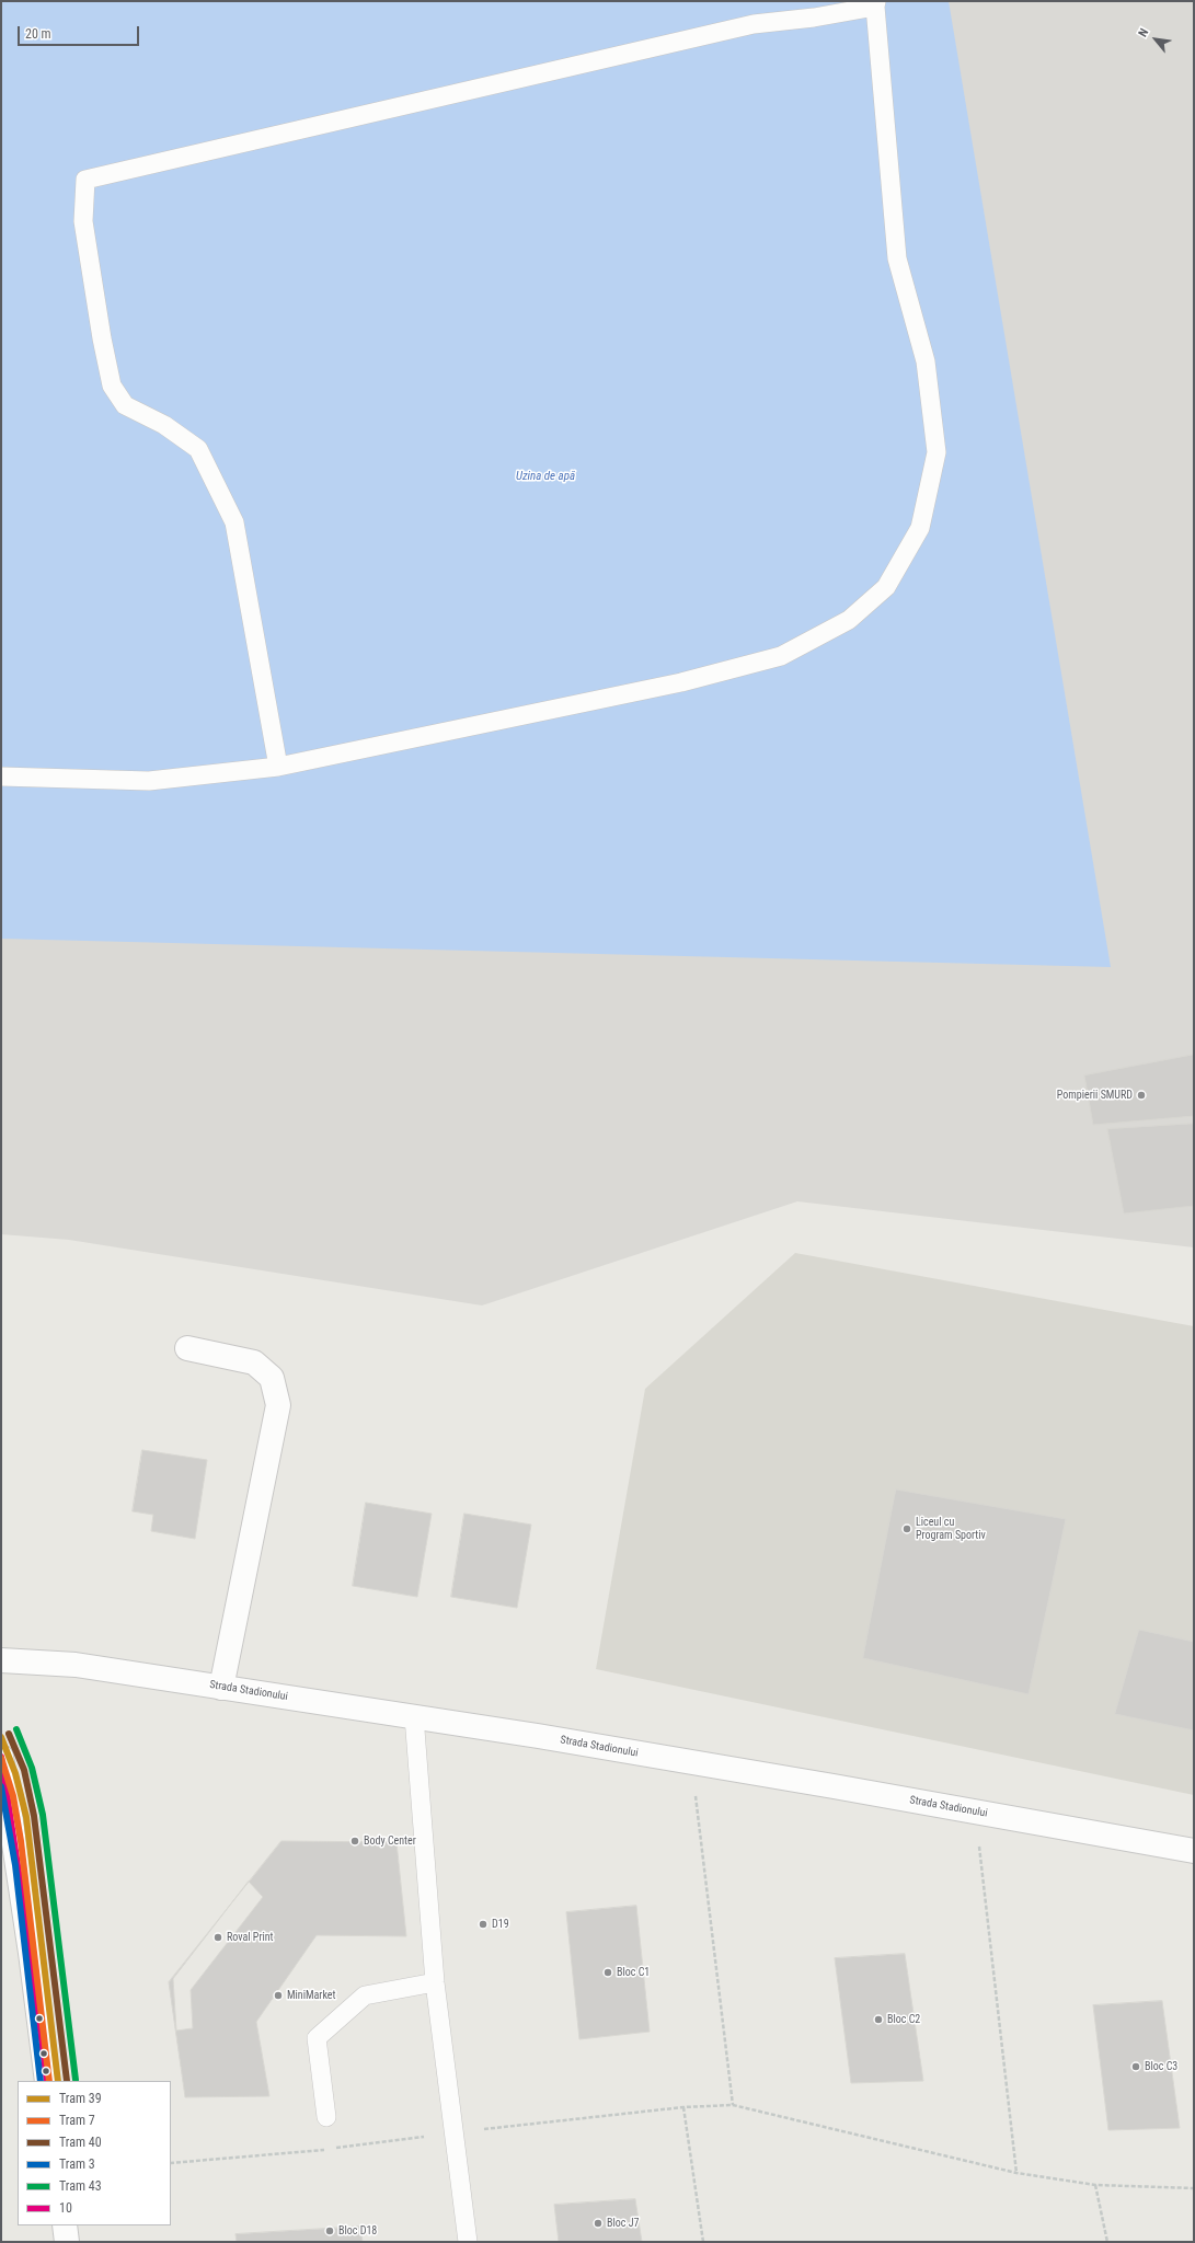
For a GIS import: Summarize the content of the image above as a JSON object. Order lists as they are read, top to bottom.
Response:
{
  "streets": {
    "street": ["Strada Stadionului"]
  },
  "water": ["Uzina de apă"],
  "places": [
    "Pompierii SMURD",
    "Liceul cu Program Sportiv",
    "Body Center",
    "D19",
    "Roval Print",
    "Bloc C1",
    "MiniMarket",
    "Bloc C2",
    "Bloc C3",
    "Bloc J7",
    "Bloc D18"
  ],
  "lines": [
    "tram line 43",
    "tram line 40",
    "tram line 39",
    "transit line 10",
    "tram line 7",
    "tram line 3"
  ],
  "legend": [
    "Tram 39",
    "Tram 7",
    "Tram 40",
    "Tram 3",
    "Tram 43",
    "10"
  ],
  "scale_bar": "20 m",
  "north": "top left"
}
